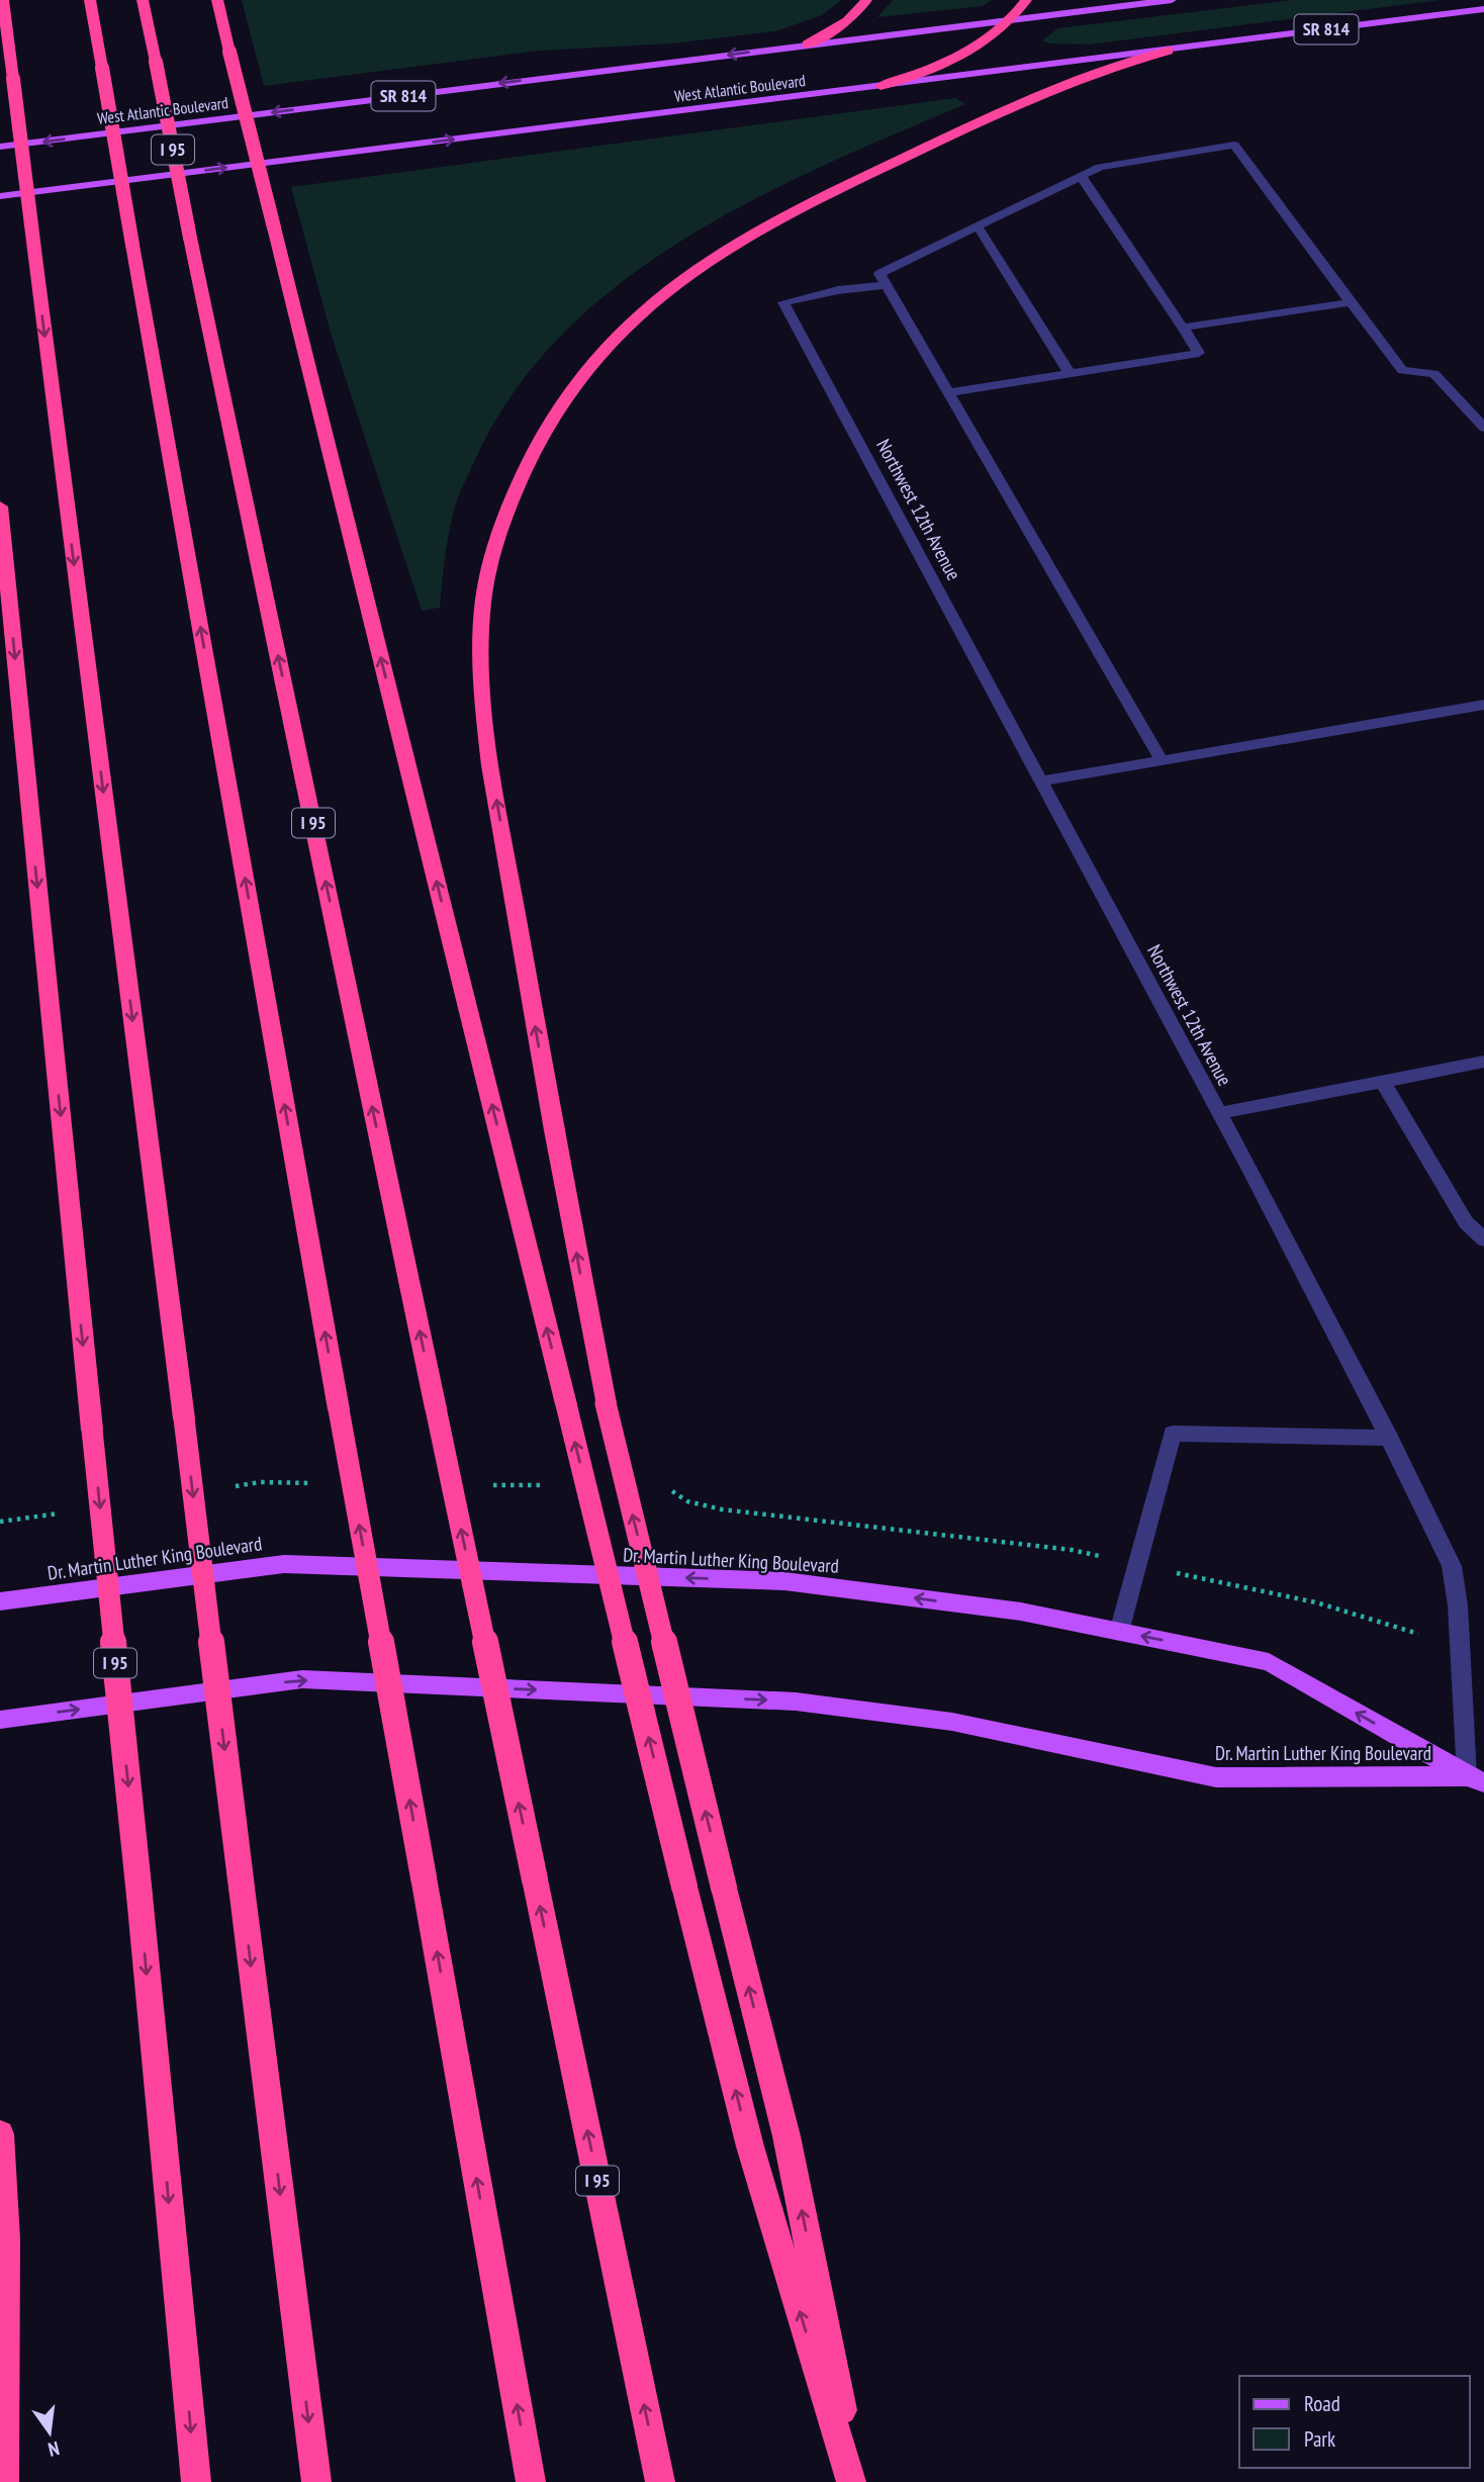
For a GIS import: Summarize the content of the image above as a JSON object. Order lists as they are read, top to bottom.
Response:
{
  "streets": {
    "highway": ["I 95"],
    "main road": ["SR 814", "West Atlantic Boulevard", "Dr. Martin Luther King Boulevard"],
    "street": ["Northwest 12th Avenue"]
  },
  "crossings": [
    ["Northwest 12th Avenue", "Dr. Martin Luther King Boulevard"]
  ],
  "legend": ["Road", "Park"],
  "north": "bottom"
}
